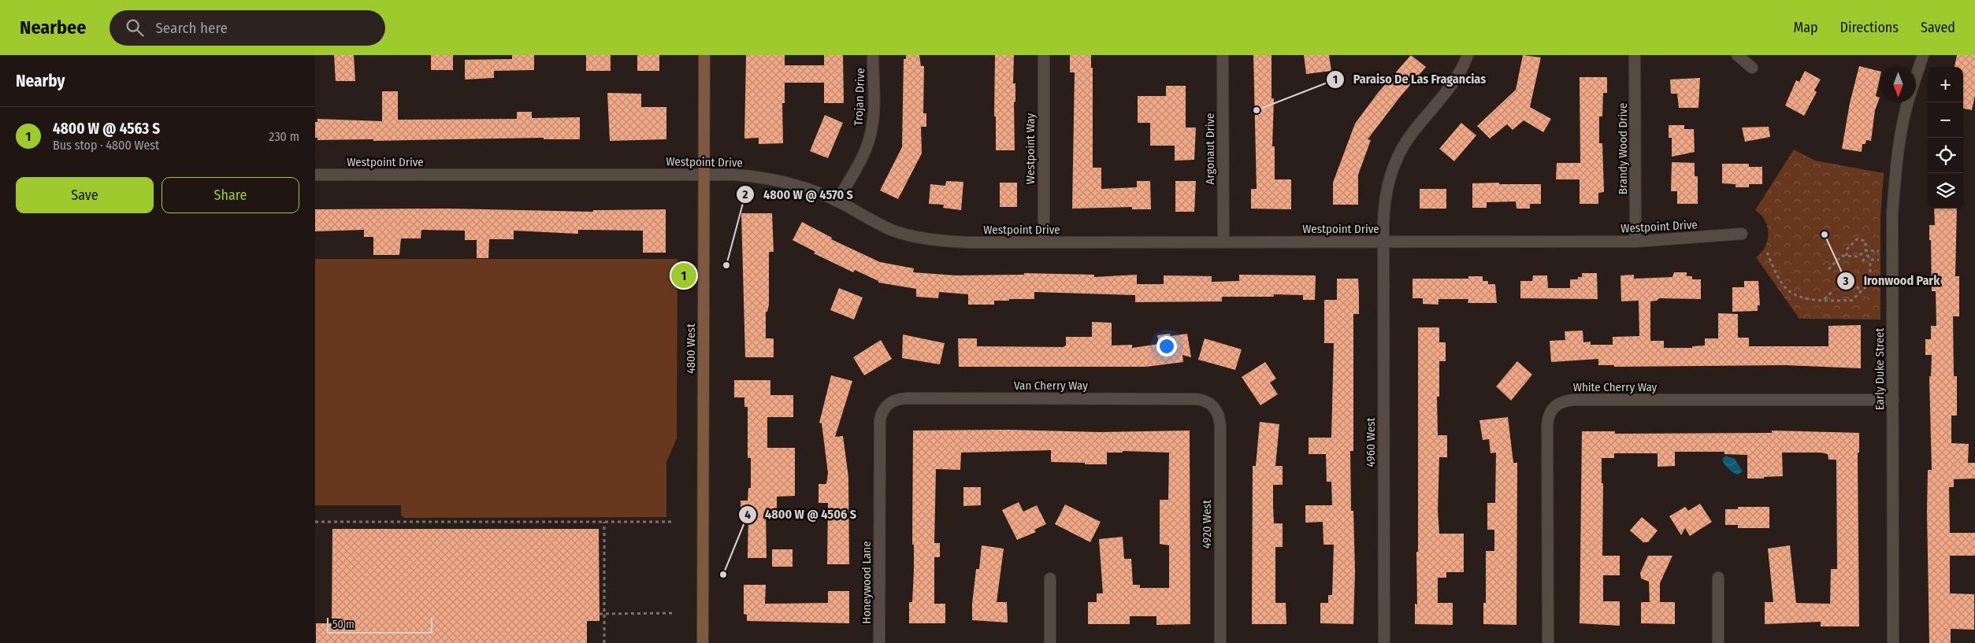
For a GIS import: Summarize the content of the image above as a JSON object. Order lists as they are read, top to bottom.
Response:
{
  "streets": {
    "main road": ["4800 West"],
    "street": [
      "Trojan Drive",
      "Westpoint Way",
      "Argonaut Drive",
      "Brandy Wood Drive",
      "Westpoint Drive",
      "Early Duke Street",
      "Van Cherry Way",
      "White Cherry Way",
      "4960 West",
      "4920 West",
      "Honeywood Lane"
    ]
  },
  "crossings": [
    ["Trojan Drive", "Westpoint Drive"],
    ["Westpoint Way", "Westpoint Drive"],
    ["Argonaut Drive", "Westpoint Drive"],
    ["Brandy Wood Drive", "Westpoint Drive"],
    ["Westpoint Drive", "4800 West"],
    ["Westpoint Drive", "4960 West"],
    ["Early Duke Street", "White Cherry Way"],
    ["Van Cherry Way", "4920 West"],
    ["Van Cherry Way", "Honeywood Lane"]
  ],
  "places": [
    "Paraiso De Las Fragancias",
    "Ironwood Park",
    "4800 W @ 4570 S",
    "4800 W @ 4506 S"
  ],
  "scale_bar": "50 m",
  "north": "bottom",
  "page": {
    "header": "Nearbee",
    "search": "Search here",
    "nav": ["Map", "Directions", "Saved"],
    "heading": "Nearby",
    "map_buttons": ["+", "−"],
    "list": [
      {
        "mark": "1",
        "name": "4800 W @ 4563 S",
        "note": "Bus stop · 4800 West",
        "value": "230 m"
      }
    ],
    "buttons": ["Save", "Share"],
    "pins": "1",
    "scale": "50 m"
  }
}
